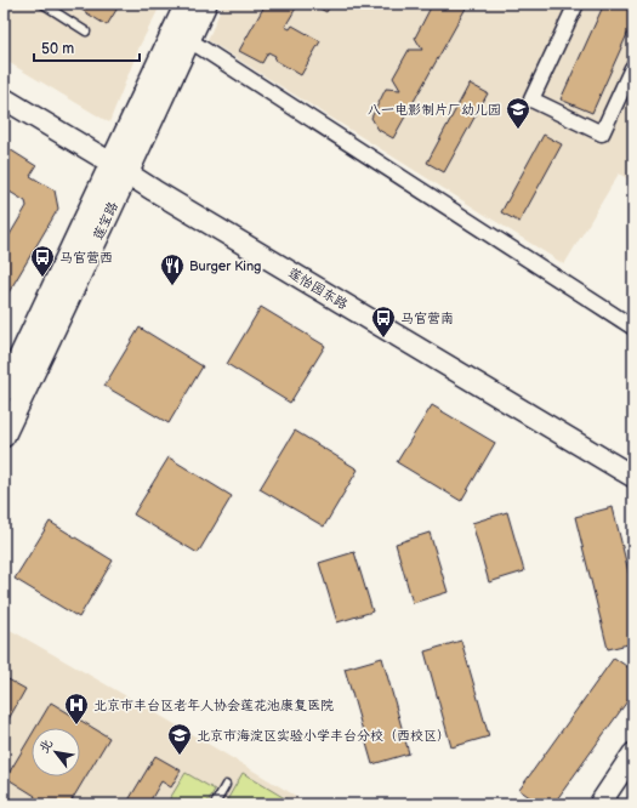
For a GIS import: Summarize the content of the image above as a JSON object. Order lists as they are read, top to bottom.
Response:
{
  "streets": {
    "main road": ["莲宝路", "莲怡园东路"]
  },
  "crossings": [
    ["莲宝路", "莲怡园东路"]
  ],
  "places": {
    "school or university": ["八一电影制片厂幼儿园", "北京市海淀区实验小学丰台分校（西校区）"],
    "bus stop": ["马官营西", "马官营南"],
    "restaurant": ["Burger King"],
    "hospital": ["北京市丰台区老年人协会莲花池康复医院"]
  },
  "scale_bar": "50 m",
  "north": "top left"
}
